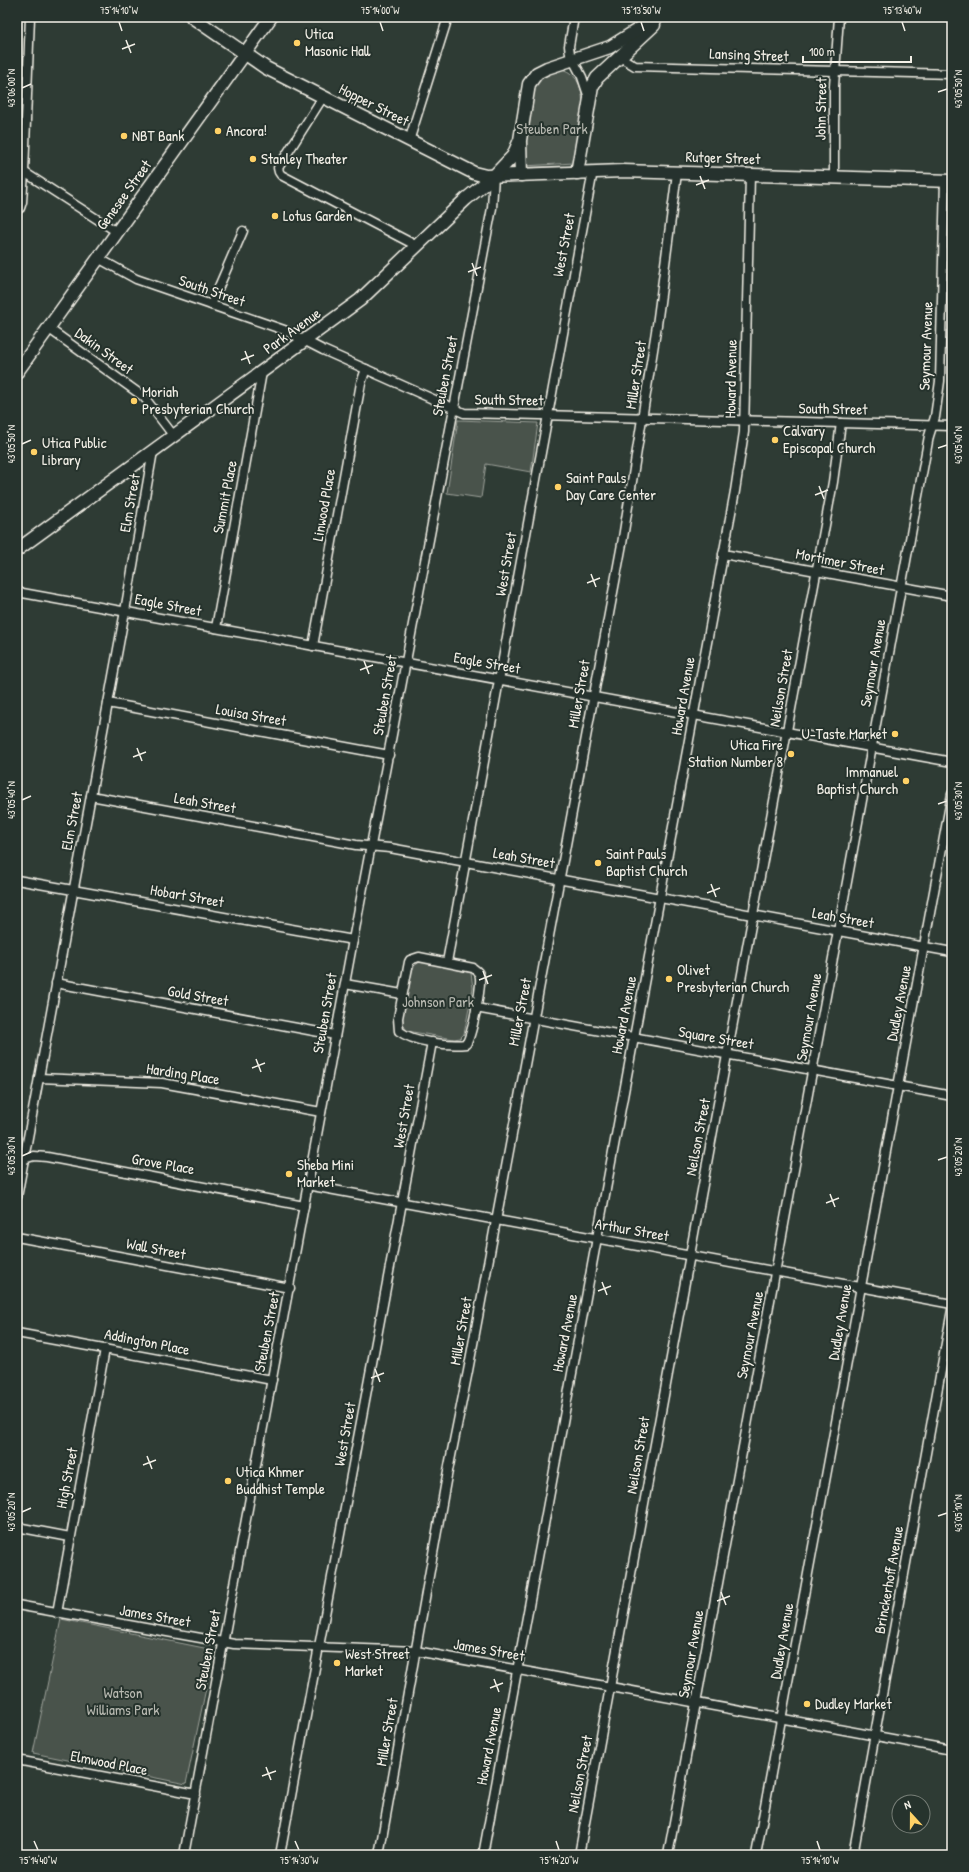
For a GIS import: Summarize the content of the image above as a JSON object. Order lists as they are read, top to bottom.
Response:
{
  "streets": {
    "street": [
      "Lansing Street",
      "Hopper Street",
      "John Street",
      "Rutger Street",
      "Genesee Street",
      "West Street",
      "South Street",
      "Park Avenue",
      "Seymour Avenue",
      "Dakin Street",
      "Miller Street",
      "Steuben Street",
      "Howard Avenue",
      "Summit Place",
      "Elm Street",
      "Linwood Place",
      "Mortimer Street",
      "Eagle Street",
      "Neilson Street",
      "Louisa Street",
      "Leah Street",
      "Hobart Street",
      "Gold Street",
      "Dudley Avenue",
      "Square Street",
      "Harding Place",
      "Grove Place",
      "Arthur Street",
      "Wall Street",
      "Addington Place",
      "High Street",
      "Brinckerhoff Avenue",
      "James Street",
      "Elmwood Place"
    ]
  },
  "crossings": [
    ["Lansing Street", "John Street"],
    ["Hopper Street", "Rutger Street"],
    ["Hopper Street", "Genesee Street"],
    ["Hopper Street", "Park Avenue"],
    ["Hopper Street", "Steuben Street"],
    ["John Street", "Rutger Street"],
    ["Rutger Street", "West Street"],
    ["Rutger Street", "Park Avenue"],
    ["Rutger Street", "Seymour Avenue"],
    ["Rutger Street", "Miller Street"],
    ["Rutger Street", "Steuben Street"],
    ["Rutger Street", "Howard Avenue"],
    ["Genesee Street", "South Street"],
    ["Genesee Street", "Dakin Street"],
    ["West Street", "South Street"],
    ["West Street", "Eagle Street"],
    ["West Street", "Leah Street"],
    ["West Street", "Square Street"],
    ["West Street", "Arthur Street"],
    ["West Street", "James Street"],
    ["South Street", "Park Avenue"],
    ["South Street", "Seymour Avenue"],
    ["South Street", "Miller Street"],
    ["South Street", "Steuben Street"],
    ["South Street", "Howard Avenue"],
    ["South Street", "Linwood Place"],
    ["South Street", "Neilson Street"],
    ["Park Avenue", "Dakin Street"],
    ["Park Avenue", "Steuben Street"],
    ["Park Avenue", "Summit Place"],
    ["Park Avenue", "Elm Street"],
    ["Seymour Avenue", "Mortimer Street"],
    ["Seymour Avenue", "Eagle Street"],
    ["Seymour Avenue", "Leah Street"],
    ["Seymour Avenue", "Square Street"],
    ["Seymour Avenue", "Arthur Street"],
    ["Seymour Avenue", "James Street"],
    ["Miller Street", "Eagle Street"],
    ["Miller Street", "Leah Street"],
    ["Miller Street", "Square Street"],
    ["Miller Street", "Arthur Street"],
    ["Miller Street", "James Street"],
    ["Steuben Street", "Eagle Street"],
    ["Steuben Street", "Louisa Street"],
    ["Steuben Street", "Leah Street"],
    ["Steuben Street", "Hobart Street"],
    ["Steuben Street", "Gold Street"],
    ["Steuben Street", "Harding Place"],
    ["Steuben Street", "Grove Place"],
    ["Steuben Street", "Arthur Street"],
    ["Steuben Street", "Wall Street"],
    ["Steuben Street", "Addington Place"],
    ["Steuben Street", "James Street"],
    ["Steuben Street", "Elmwood Place"],
    ["Howard Avenue", "Mortimer Street"],
    ["Howard Avenue", "Eagle Street"],
    ["Howard Avenue", "Leah Street"],
    ["Howard Avenue", "Square Street"],
    ["Howard Avenue", "Arthur Street"],
    ["Howard Avenue", "James Street"],
    ["Summit Place", "Eagle Street"],
    ["Elm Street", "Eagle Street"],
    ["Elm Street", "Louisa Street"],
    ["Elm Street", "Leah Street"],
    ["Elm Street", "Hobart Street"],
    ["Elm Street", "Gold Street"],
    ["Elm Street", "Harding Place"],
    ["Elm Street", "Grove Place"],
    ["Linwood Place", "Eagle Street"],
    ["Mortimer Street", "Neilson Street"],
    ["Eagle Street", "Neilson Street"],
    ["Neilson Street", "Leah Street"],
    ["Neilson Street", "Square Street"],
    ["Neilson Street", "Arthur Street"],
    ["Neilson Street", "James Street"],
    ["Leah Street", "Dudley Avenue"],
    ["Dudley Avenue", "Square Street"],
    ["Dudley Avenue", "Arthur Street"],
    ["Dudley Avenue", "James Street"],
    ["Addington Place", "High Street"],
    ["High Street", "James Street"],
    ["Brinckerhoff Avenue", "James Street"]
  ],
  "parks": ["Steuben Park", "Johnson Park", "Watson Williams Park"],
  "places": [
    "Utica Masonic Hall",
    "Ancora!",
    "NBT Bank",
    "Stanley Theater",
    "Lotus Garden",
    "Moriah Presbyterian Church",
    "Calvary Episcopal Church",
    "Utica Public Library",
    "Saint Pauls Day Care Center",
    "U-Taste Market",
    "Utica Fire Station Number 8",
    "Immanuel Baptist Church",
    "Saint Pauls Baptist Church",
    "Olivet Presbyterian Church",
    "Sheba Mini Market",
    "Utica Khmer Buddhist Temple",
    "West Street Market",
    "Dudley Market"
  ],
  "scale_bar": "100 m",
  "north": "top",
  "coordinates": [
    "75°14'10\"W",
    "75°14'00\"W",
    "75°13'50\"W",
    "75°13'40\"W",
    "43°06'00\"N",
    "43°05'50\"N",
    "43°05'40\"N",
    "43°05'30\"N",
    "43°05'20\"N",
    "43°05'10\"N",
    "75°14'40\"W",
    "75°14'30\"W",
    "75°14'20\"W"
  ]
}
